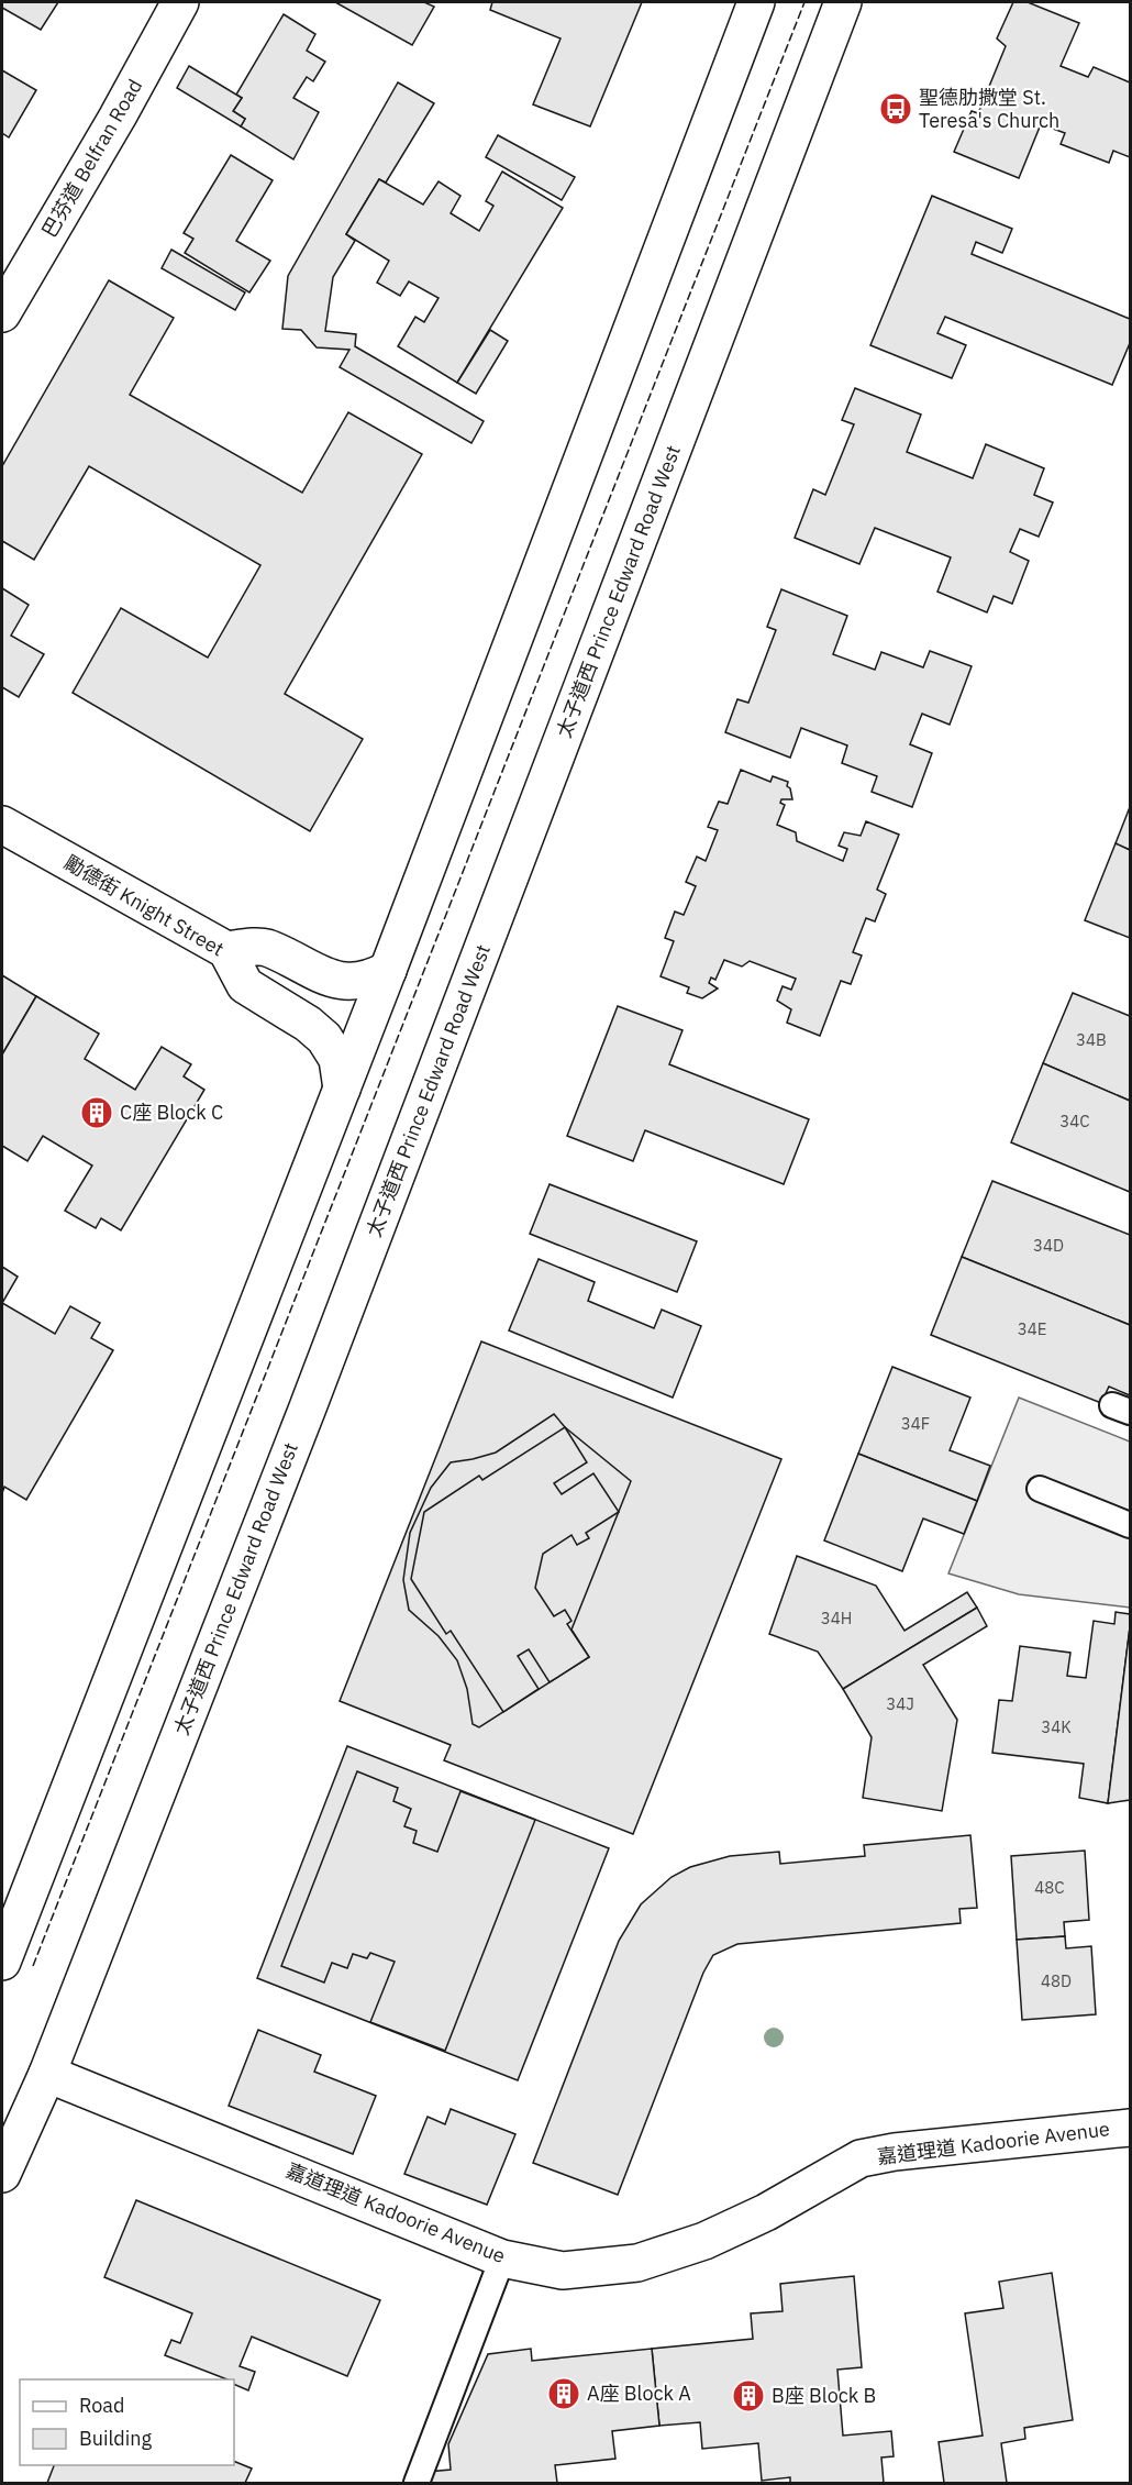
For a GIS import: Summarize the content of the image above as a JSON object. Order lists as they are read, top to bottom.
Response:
{
  "streets": {
    "street": [
      "巴芬道 Belfran Road",
      "太子道西 Prince Edward Road West",
      "勵德街 Knight Street",
      "嘉道理道 Kadoorie Avenue"
    ]
  },
  "crossings": [
    ["太子道西 Prince Edward Road West", "嘉道理道 Kadoorie Avenue"]
  ],
  "places": {
    "bus stop": ["聖德肋撒堂 St. Teresa's Church"],
    "building": ["C座 Block C", "A座 Block A", "B座 Block B"]
  },
  "house_numbers": [
    "34B",
    "34C",
    "34D",
    "34E",
    "34F",
    "34H",
    "34J",
    "34K",
    "48C",
    "48D"
  ],
  "legend": ["Road", "Building"]
}
